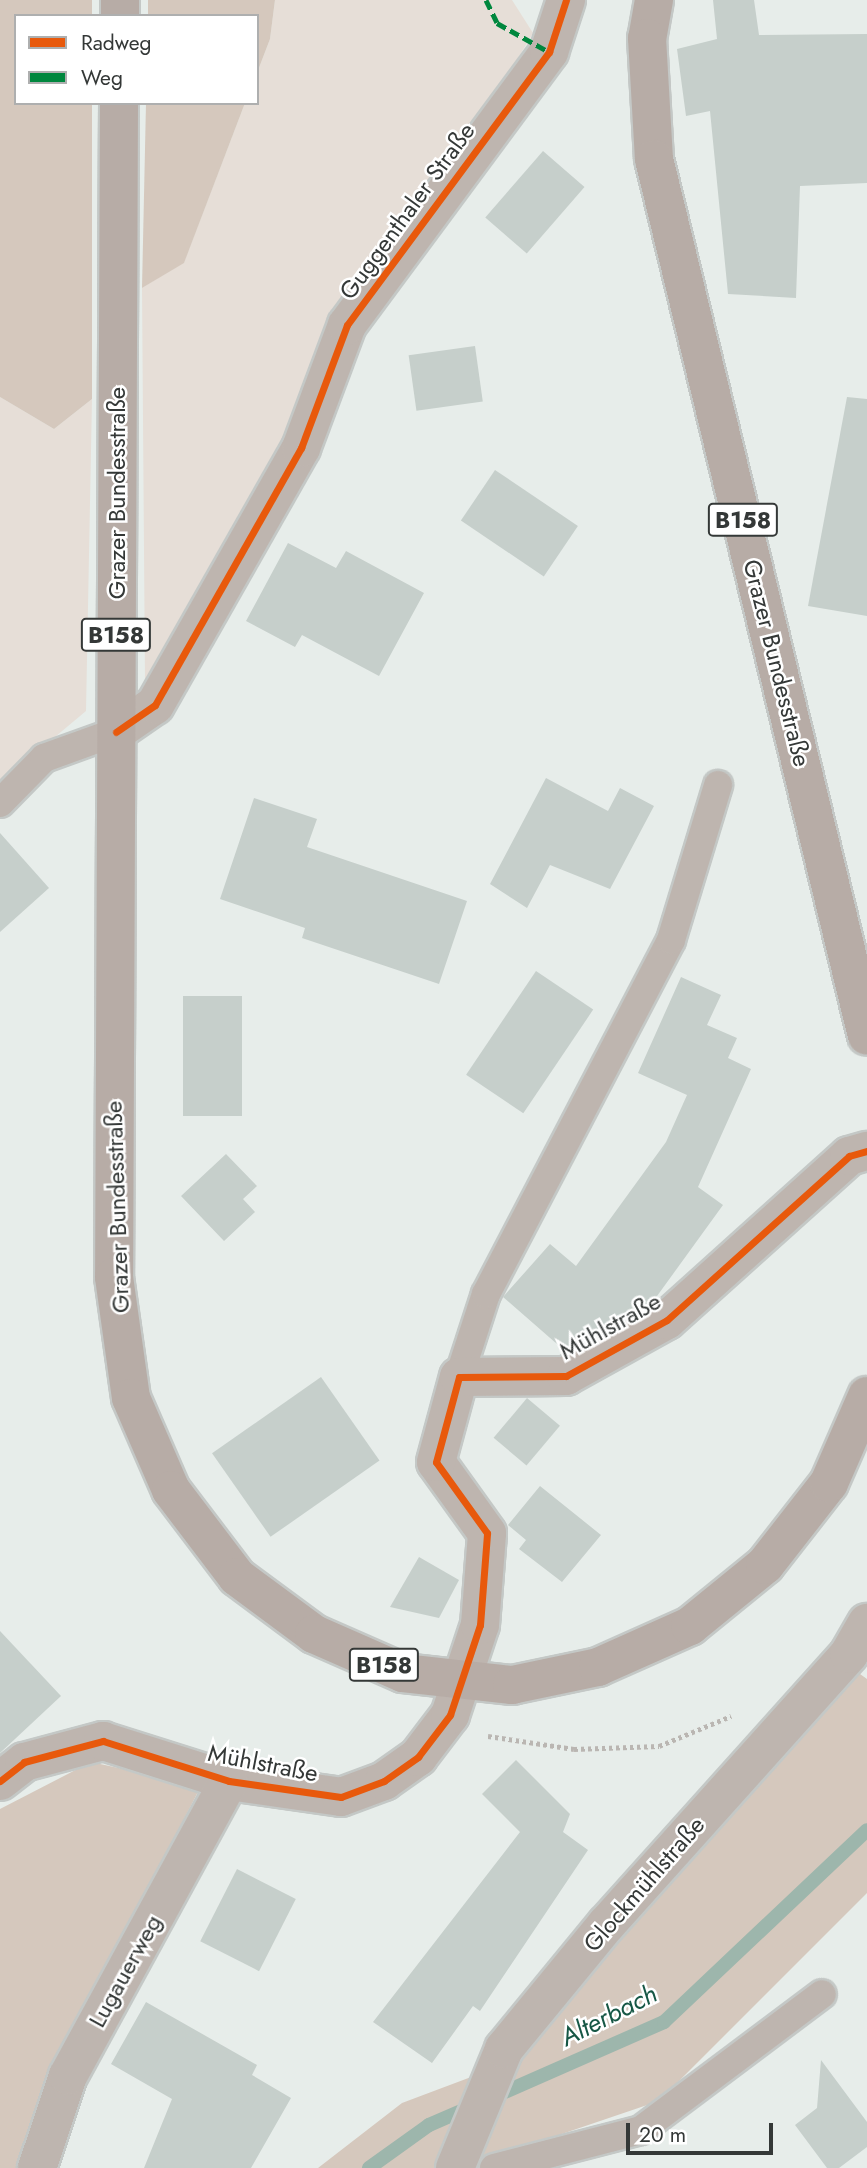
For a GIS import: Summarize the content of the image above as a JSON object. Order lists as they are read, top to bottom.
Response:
{
  "streets": {
    "main road": ["Grazer Bundesstraße", "B158"],
    "street": [
      "Guggenthaler Straße",
      "Mühlstraße",
      "Glockmühlstraße",
      "Lugauerweg"
    ]
  },
  "crossings": [
    ["Guggenthaler Straße", "Grazer Bundesstraße"],
    ["Grazer Bundesstraße", "Mühlstraße"],
    ["Mühlstraße", "Lugauerweg"]
  ],
  "water": ["Alterbach"],
  "legend": ["Radweg", "Weg"],
  "scale_bar": "20 m"
}
